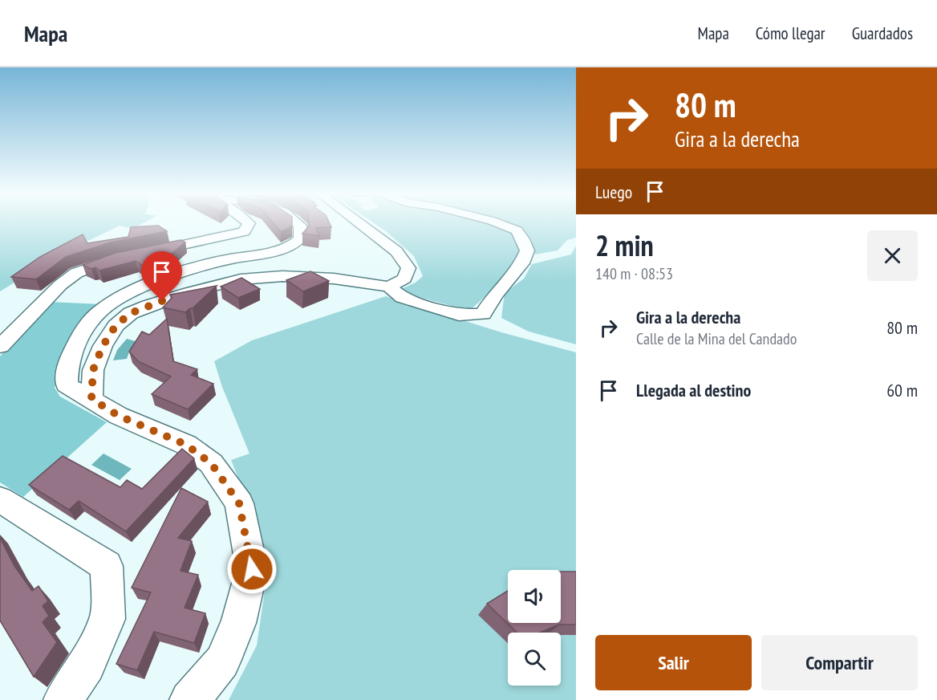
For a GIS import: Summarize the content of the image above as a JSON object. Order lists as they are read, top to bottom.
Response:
{
  "page": {
    "header": "Mapa",
    "nav": ["Mapa", "Cómo llegar", "Guardados"],
    "turn": ["80 m", "Gira a la derecha"],
    "then": "Luego",
    "heading": ["2 min", "140 m · 08:53"],
    "list": [
      {
        "name": "Gira a la derecha",
        "note": "Calle de la Mina del Candado",
        "value": "80 m"
      },
      {
        "name": "Llegada al destino",
        "value": "60 m"
      }
    ],
    "buttons": ["Salir", "Compartir"]
  }
}
